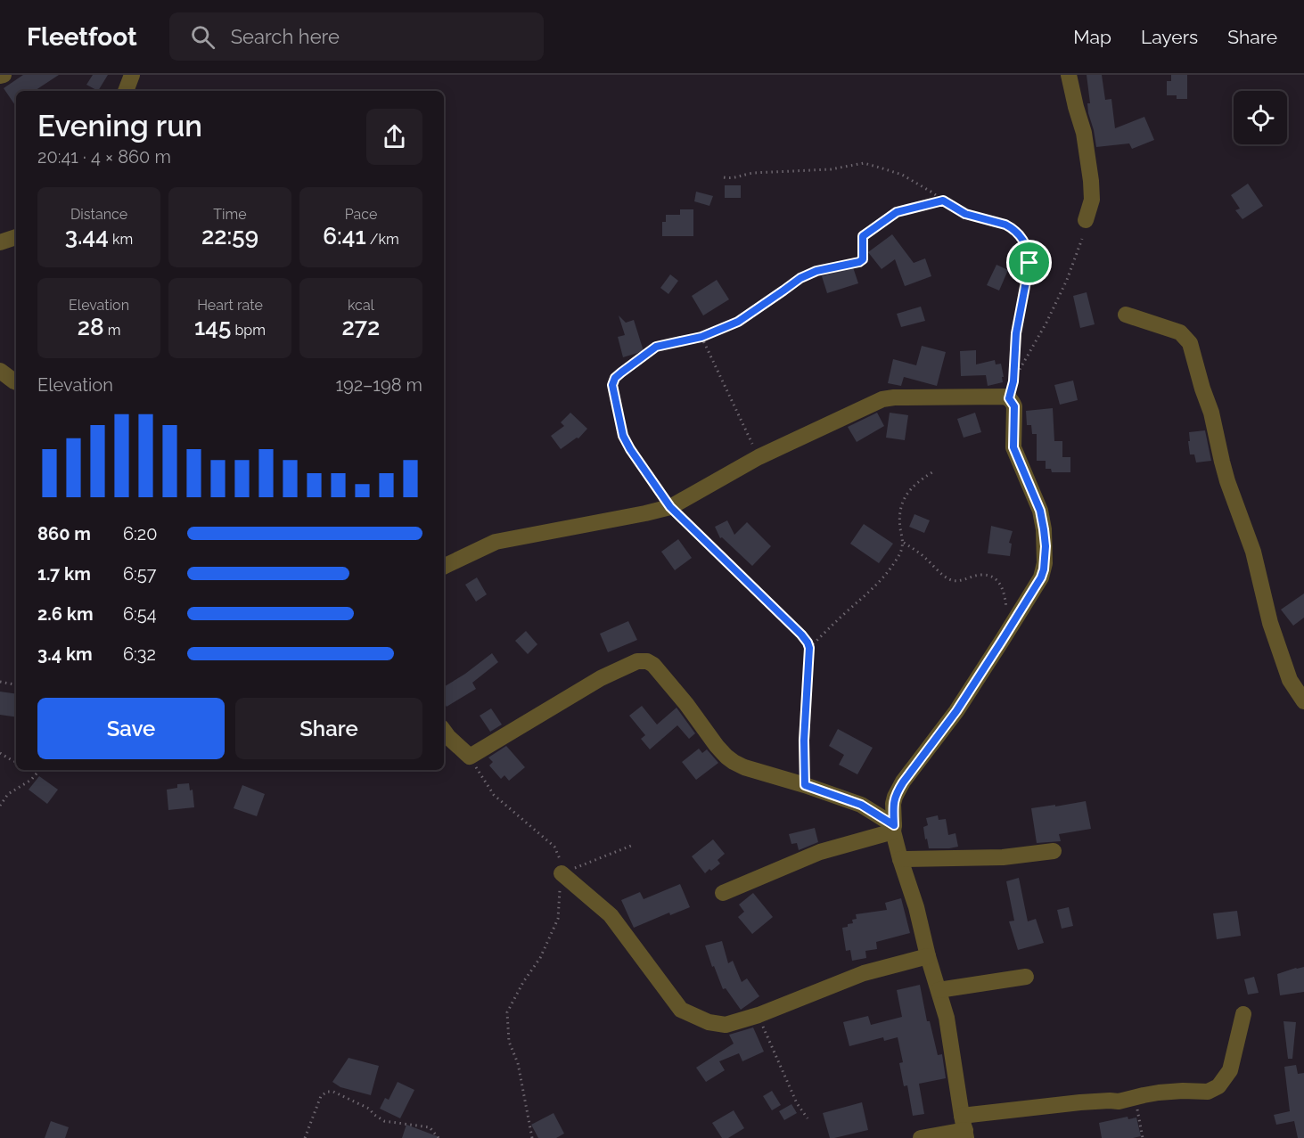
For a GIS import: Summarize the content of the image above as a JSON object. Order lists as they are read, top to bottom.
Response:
{
  "page": {
    "header": "Fleetfoot",
    "search": "Search here",
    "nav": ["Map", "Layers", "Share"],
    "heading": ["Evening run", "20:41 · 4 × 860 m"],
    "stats": [
      ["Distance", "3.44 km"],
      ["Time", "22:59"],
      ["Pace", "6:41 /km"],
      ["Elevation", "28 m"],
      ["Heart rate", "145 bpm"],
      ["kcal", "272"]
    ],
    "chart": ["Elevation", "192–198 m"],
    "list": [
      {
        "name": "860 m",
        "note": "6:20"
      },
      {
        "name": "1.7 km",
        "note": "6:57"
      },
      {
        "name": "2.6 km",
        "note": "6:54"
      },
      {
        "name": "3.4 km",
        "note": "6:32"
      }
    ],
    "buttons": ["Save", "Share"]
  }
}
